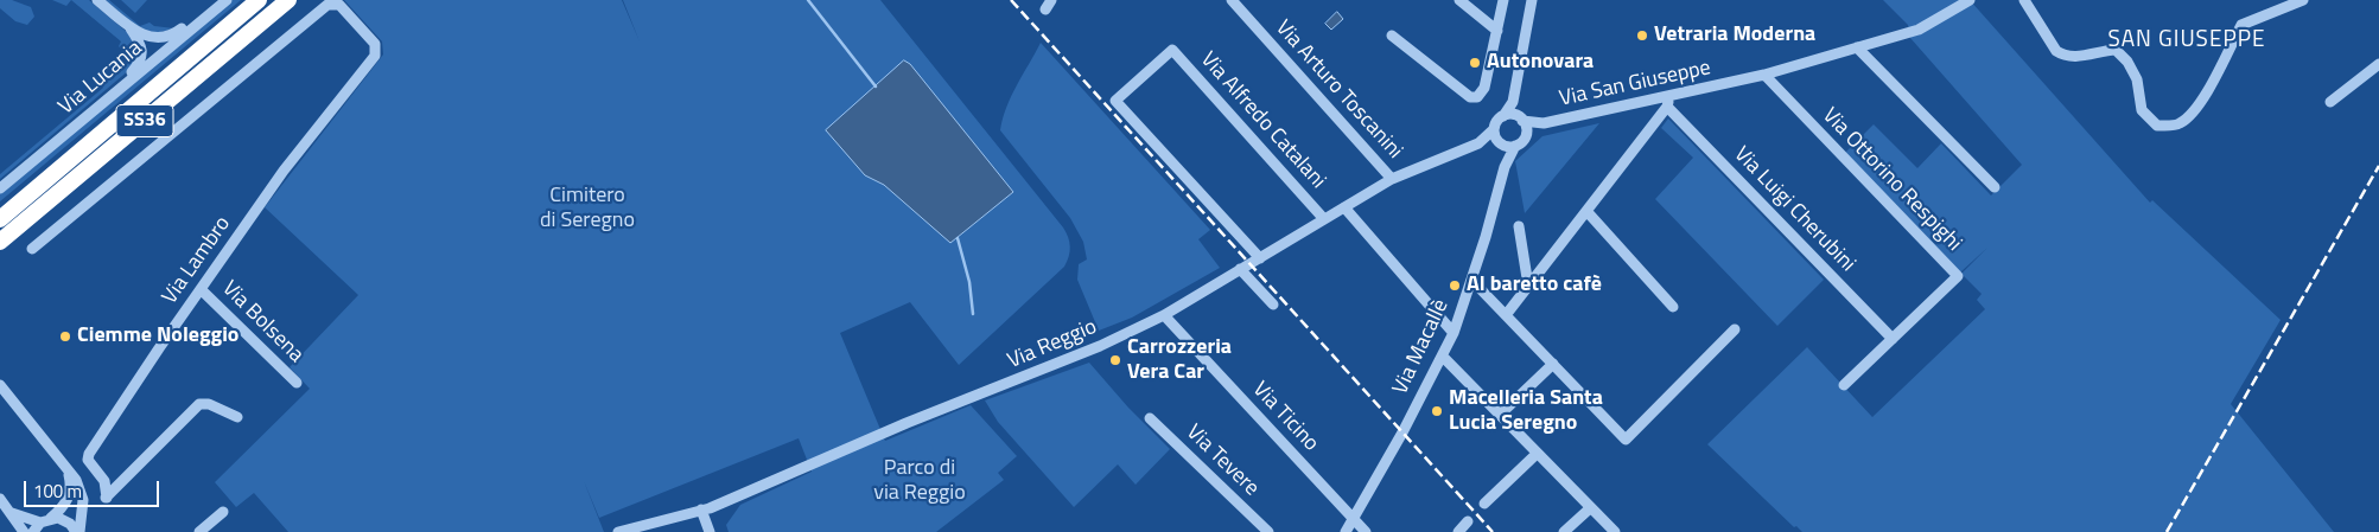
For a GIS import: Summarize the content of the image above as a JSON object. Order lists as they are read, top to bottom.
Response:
{
  "streets": {
    "highway": ["SS36"],
    "street": [
      "Via Lucania",
      "Via San Giuseppe",
      "Via Arturo Toscanini",
      "Via Alfredo Catalani",
      "Via Ottorino Respighi",
      "Via Luigi Cherubini",
      "Via Lambro",
      "Via Bolsena",
      "Via Reggio",
      "Via Macallè",
      "Via Ticino",
      "Via Tevere"
    ]
  },
  "crossings": [
    ["Via San Giuseppe", "Via Ottorino Respighi"],
    ["Via San Giuseppe", "Via Luigi Cherubini"],
    ["Via San Giuseppe", "Via Reggio"],
    ["Via San Giuseppe", "Via Macallè"],
    ["Via Arturo Toscanini", "Via Reggio"],
    ["Via Alfredo Catalani", "Via Reggio"],
    ["Via Ottorino Respighi", "Via Luigi Cherubini"],
    ["Via Lambro", "Via Bolsena"],
    ["Via Reggio", "Via Macallè"],
    ["Via Reggio", "Via Ticino"],
    ["Via Macallè", "Via Ticino"]
  ],
  "districts": ["SAN GIUSEPPE"],
  "parks": ["Cimitero di Seregno", "Parco di via Reggio"],
  "places": [
    "Vetraria Moderna",
    "Autonovara",
    "Al baretto cafè",
    "Ciemme Noleggio",
    "Carrozzeria Vera Car",
    "Macelleria Santa Lucia Seregno"
  ],
  "scale_bar": "100 m"
}
